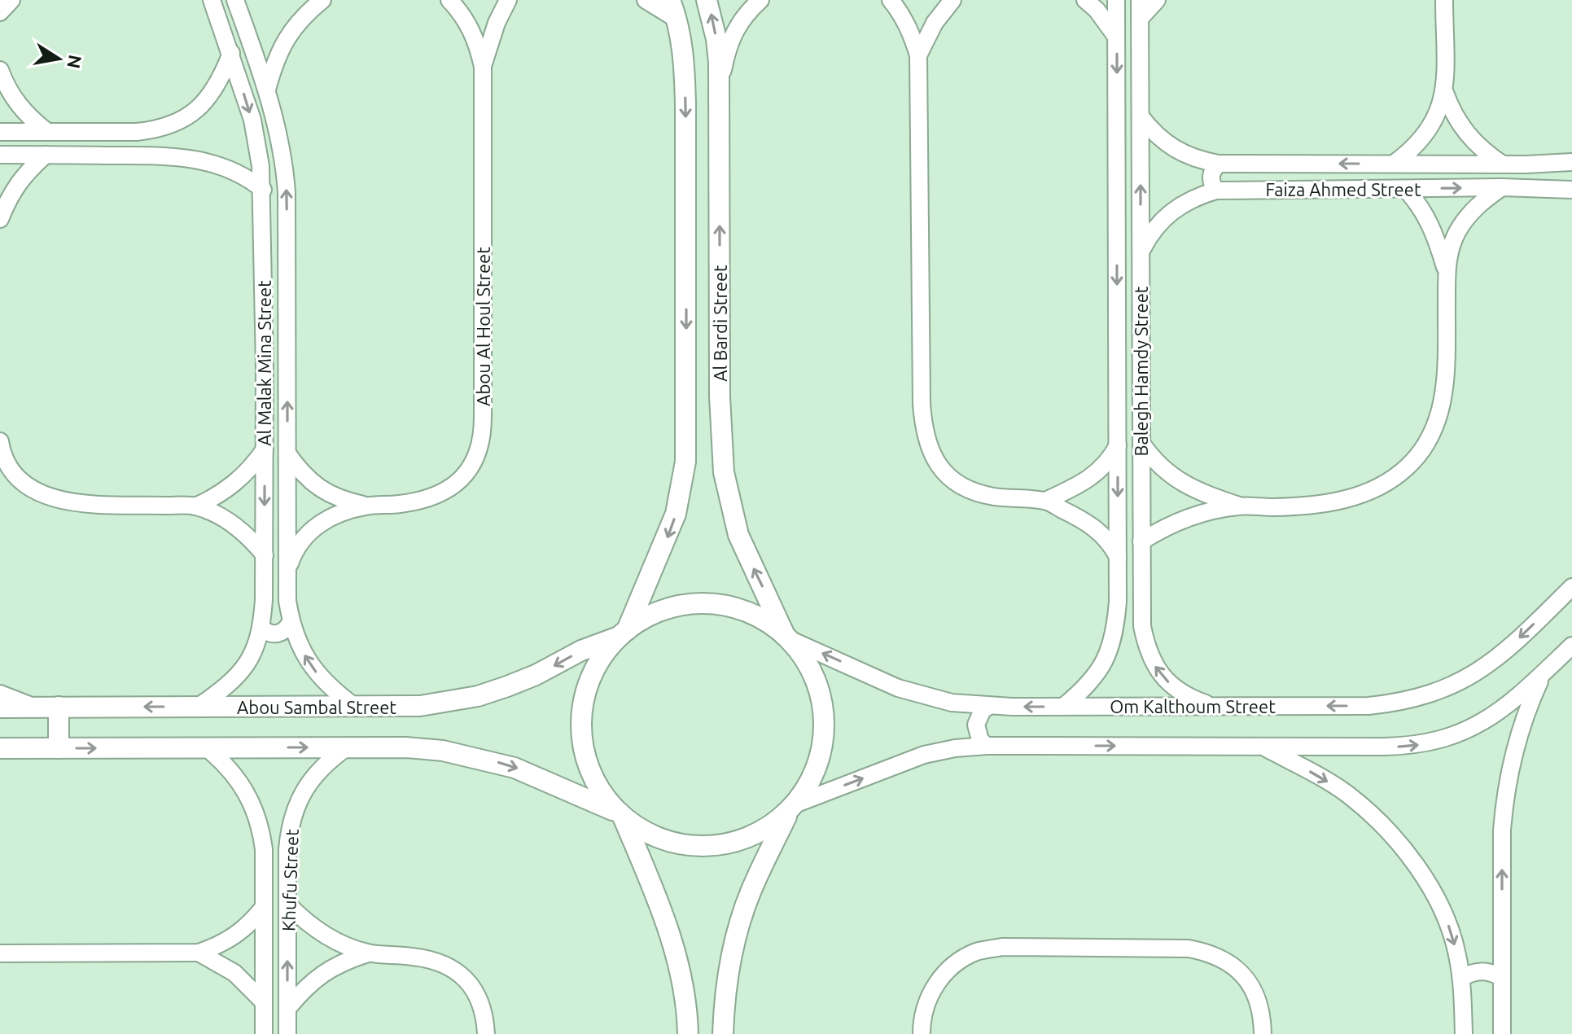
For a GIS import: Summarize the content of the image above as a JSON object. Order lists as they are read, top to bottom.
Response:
{
  "streets": {
    "street": [
      "Faiza Ahmed Street",
      "Al Bardi Street",
      "Abou Al Houl Street",
      "Al Malak Mina Street",
      "Balegh Hamdy Street",
      "Om Kalthoum Street",
      "Abou Sambal Street",
      "Khufu Street"
    ]
  },
  "crossings": [
    ["Faiza Ahmed Street", "Balegh Hamdy Street"],
    ["Al Bardi Street", "Om Kalthoum Street"],
    ["Al Bardi Street", "Abou Sambal Street"],
    ["Abou Al Houl Street", "Al Malak Mina Street"],
    ["Al Malak Mina Street", "Abou Sambal Street"],
    ["Balegh Hamdy Street", "Om Kalthoum Street"]
  ],
  "north": "right"
}
